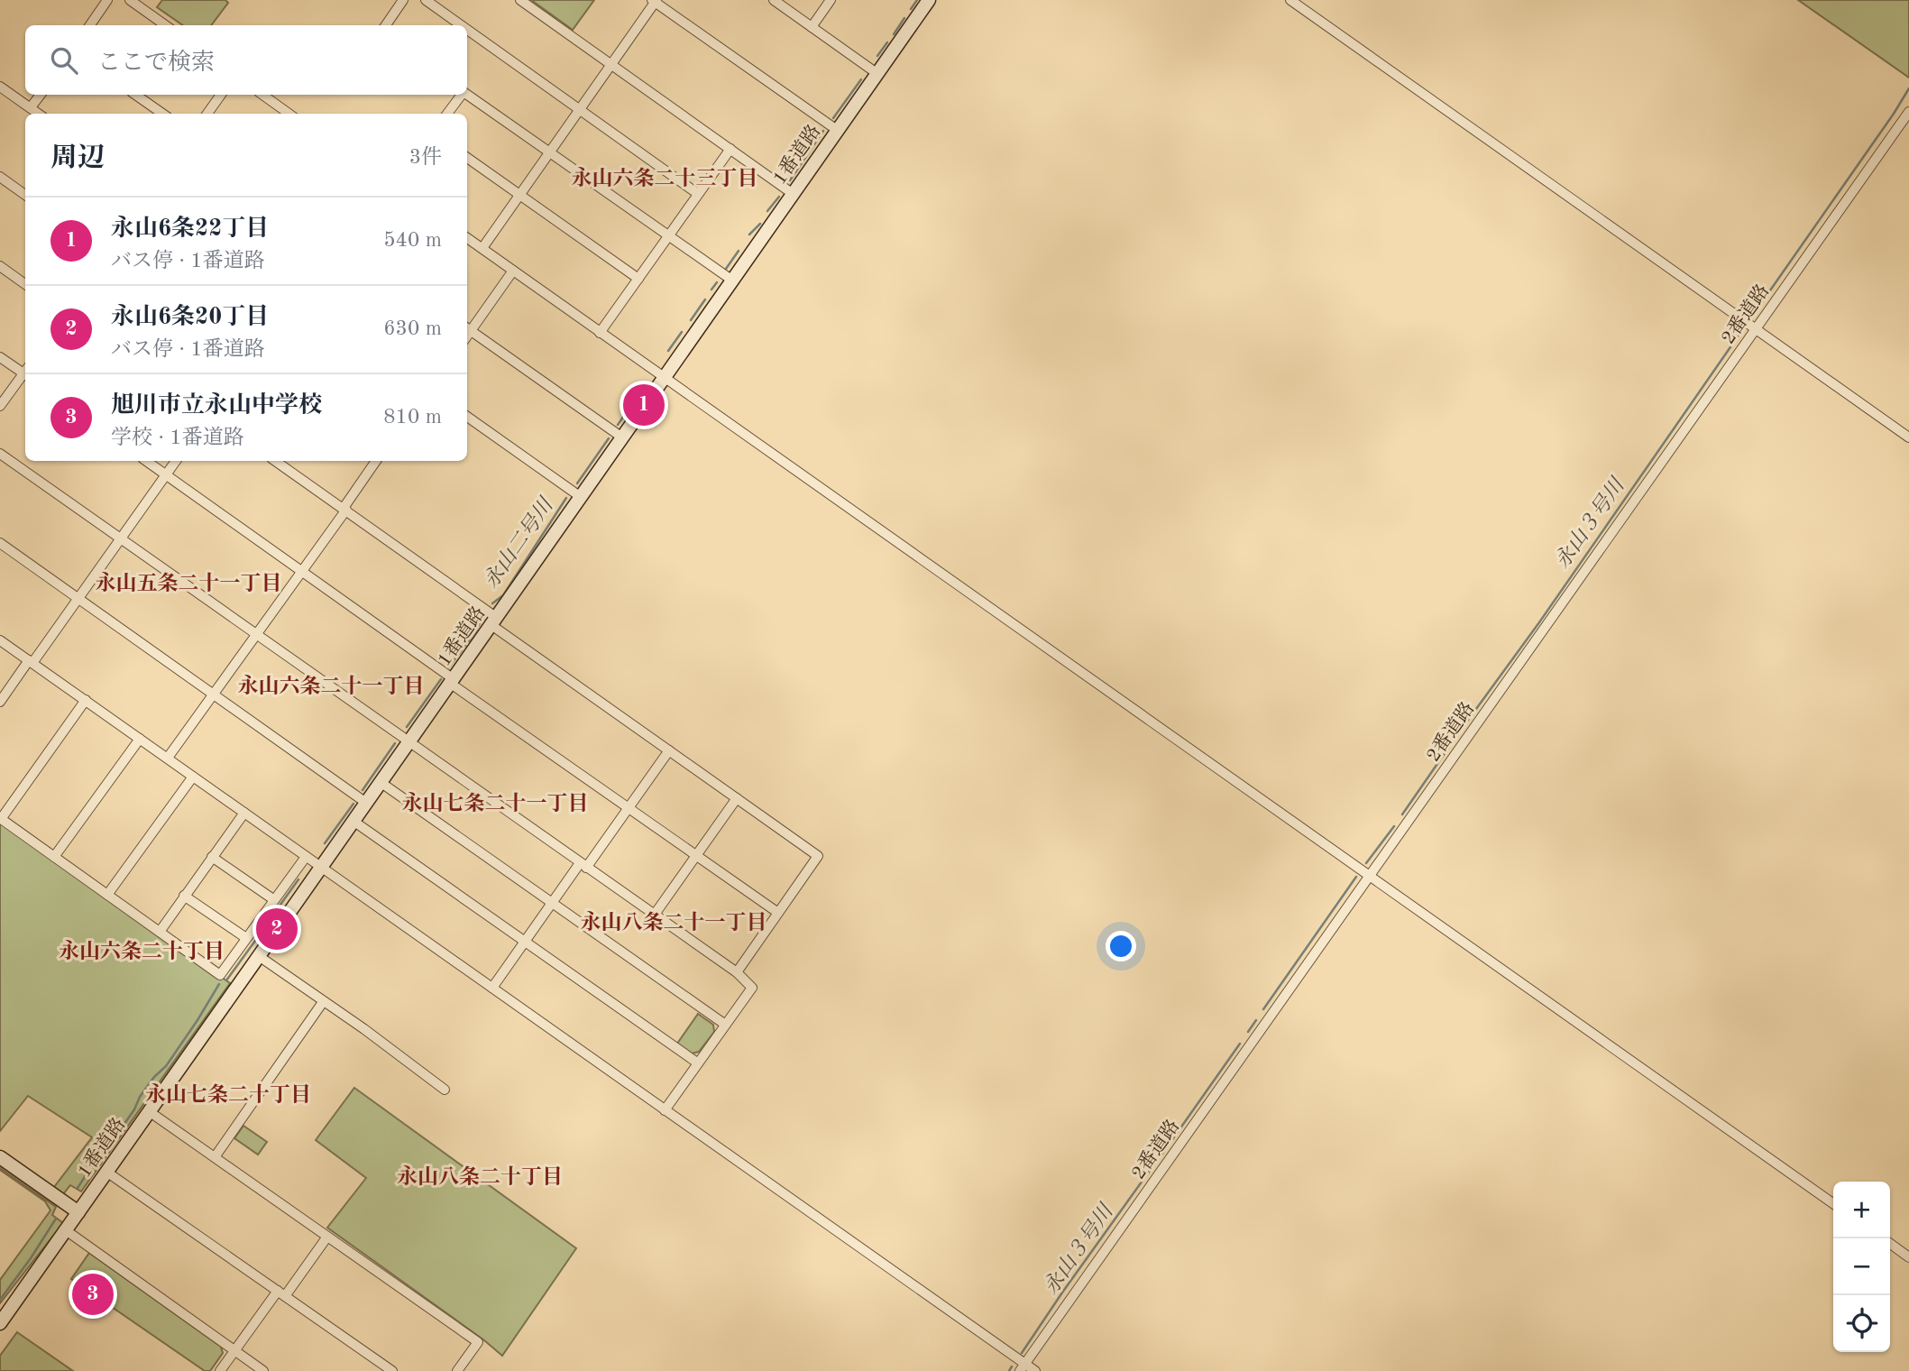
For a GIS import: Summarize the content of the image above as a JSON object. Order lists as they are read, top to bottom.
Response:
{
  "streets": {
    "street": ["1番道路", "2番道路"]
  },
  "districts": [
    "永山六条二十三丁目",
    "永山五条二十一丁目",
    "永山六条二十一丁目",
    "永山七条二十一丁目",
    "永山八条二十一丁目",
    "永山六条二十丁目",
    "永山七条二十丁目",
    "永山八条二十丁目"
  ],
  "water": ["永山３号川", "永山二号川"],
  "page": {
    "search": "ここで検索",
    "heading": ["周辺", "3件"],
    "list": [
      {
        "mark": "1",
        "name": "永山6条22丁目",
        "note": "バス停 · 1番道路",
        "value": "540 m"
      },
      {
        "mark": "2",
        "name": "永山6条20丁目",
        "note": "バス停 · 1番道路",
        "value": "630 m"
      },
      {
        "mark": "3",
        "name": "旭川市立永山中学校",
        "note": "学校 · 1番道路",
        "value": "810 m"
      }
    ],
    "pins": ["1", "2", "3"],
    "map_buttons": ["+", "−"]
  }
}
